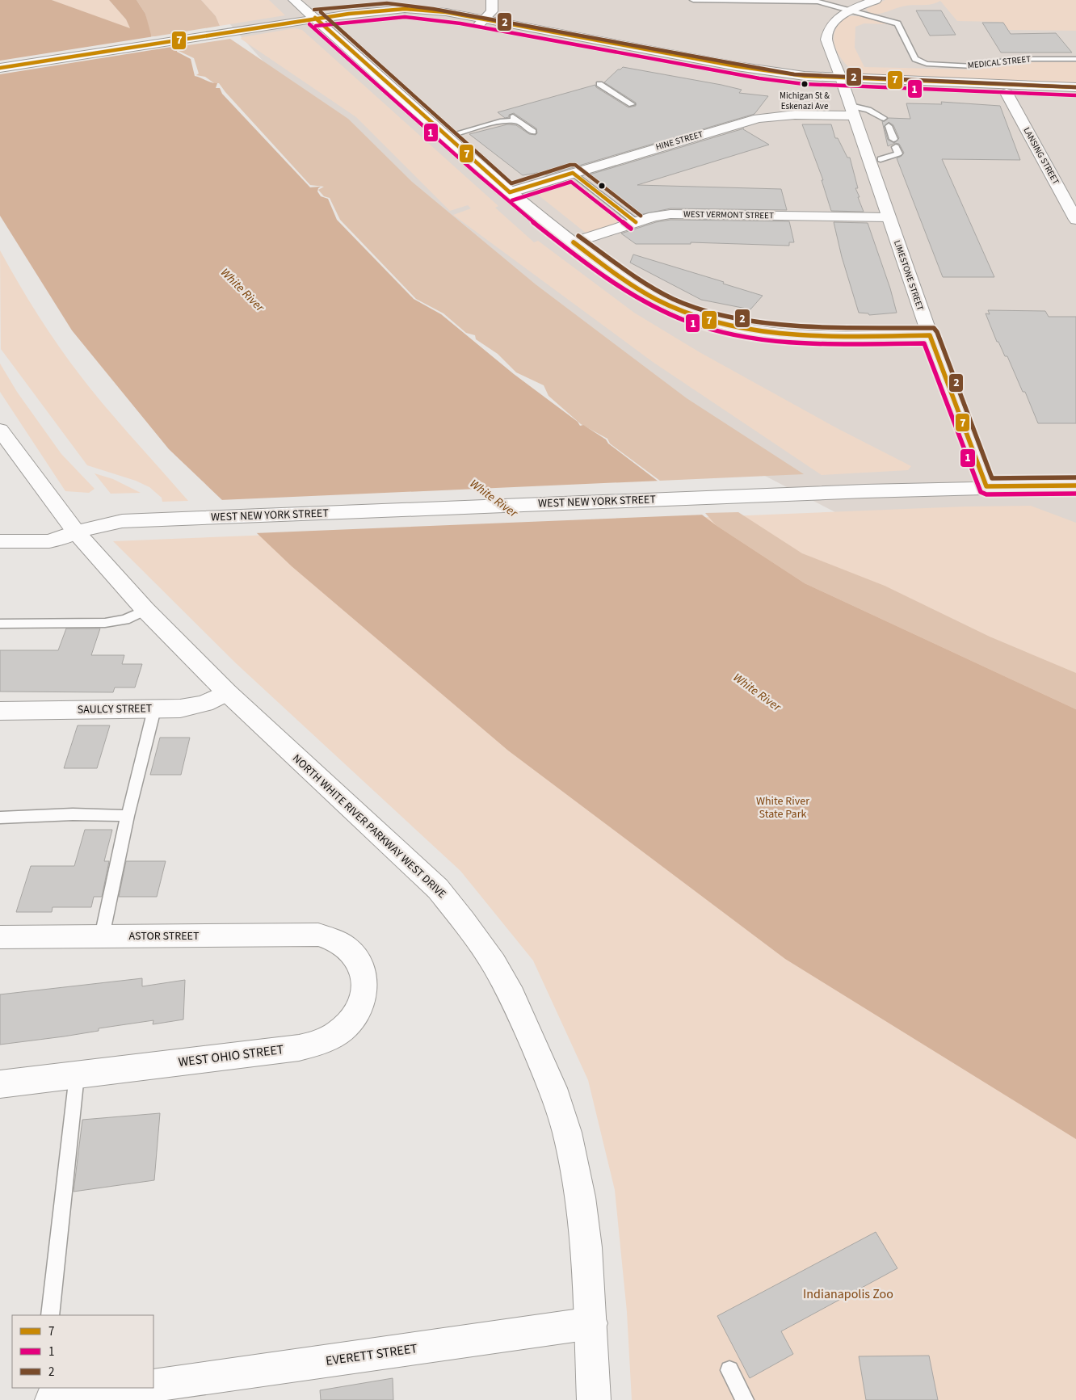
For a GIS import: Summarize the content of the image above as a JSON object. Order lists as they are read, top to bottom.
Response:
{
  "streets": {
    "street": [
      "HINE STREET",
      "LANSING STREET",
      "WEST VERMONT STREET",
      "LIMESTONE STREET",
      "WEST NEW YORK STREET",
      "SAULCY STREET",
      "NORTH WHITE RIVER PARKWAY WEST DRIVE",
      "ASTOR STREET",
      "WEST OHIO STREET",
      "EVERETT STREET"
    ],
    "lane": ["MEDICAL STREET"]
  },
  "crossings": [
    ["MEDICAL STREET", "LIMESTONE STREET"],
    ["HINE STREET", "LIMESTONE STREET"],
    ["WEST VERMONT STREET", "LIMESTONE STREET"],
    ["LIMESTONE STREET", "WEST NEW YORK STREET"],
    ["WEST NEW YORK STREET", "NORTH WHITE RIVER PARKWAY WEST DRIVE"],
    ["SAULCY STREET", "NORTH WHITE RIVER PARKWAY WEST DRIVE"],
    ["NORTH WHITE RIVER PARKWAY WEST DRIVE", "EVERETT STREET"],
    ["ASTOR STREET", "WEST OHIO STREET"]
  ],
  "water": ["White River"],
  "parks": ["White River State Park", "Indianapolis Zoo"],
  "places": ["Michigan St & Eskenazi Ave"],
  "lines": ["transit line 2", "transit line 7", "transit line 1"],
  "legend": ["7", "1", "2"]
}
